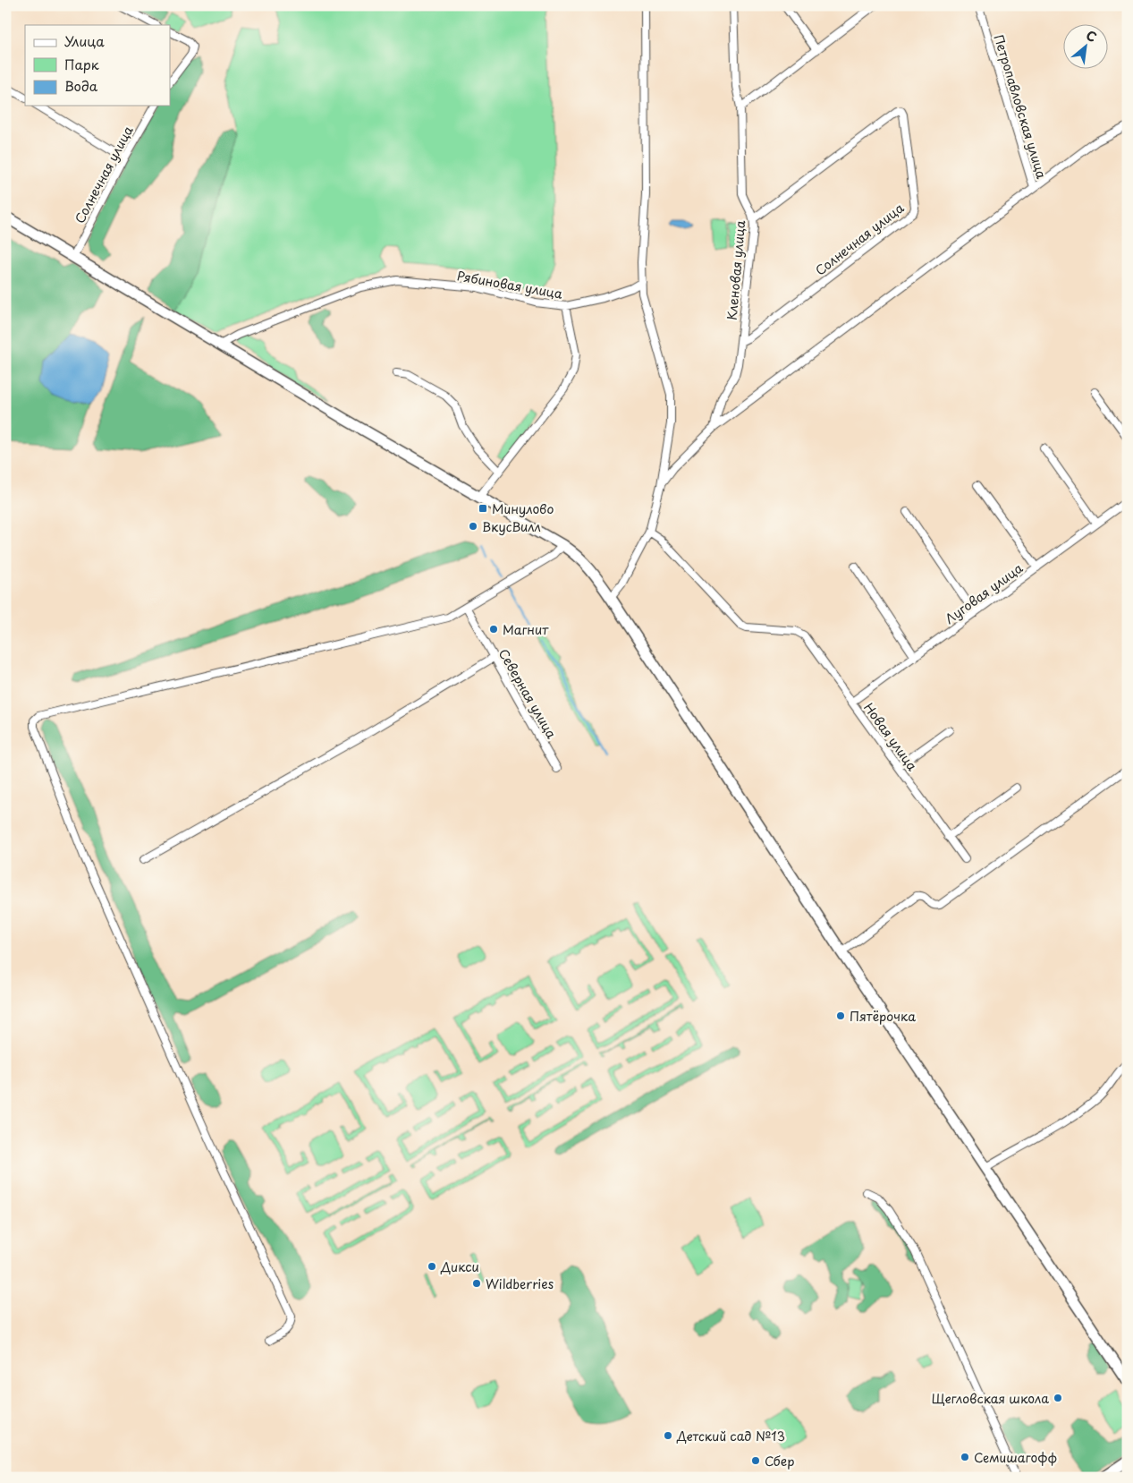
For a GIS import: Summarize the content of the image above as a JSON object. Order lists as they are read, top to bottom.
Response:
{
  "streets": {
    "street": [
      "Петропавловская улица",
      "Солнечная улица",
      "Кленовая улица",
      "Рябиновая улица",
      "Луговая улица",
      "Северная улица",
      "Новая улица"
    ]
  },
  "crossings": [
    ["Солнечная улица", "Кленовая улица"],
    ["Луговая улица", "Новая улица"]
  ],
  "places": {
    "transit": ["Минулово"],
    "other": [
      "ВкусВилл",
      "Магнит",
      "Пятёрочка",
      "Дикси",
      "Wildberries",
      "Щегловская школа",
      "Детский сад №13",
      "Семишагофф",
      "Сбер"
    ]
  },
  "legend": ["Улица", "Парк", "Вода"],
  "north": "top right"
}
